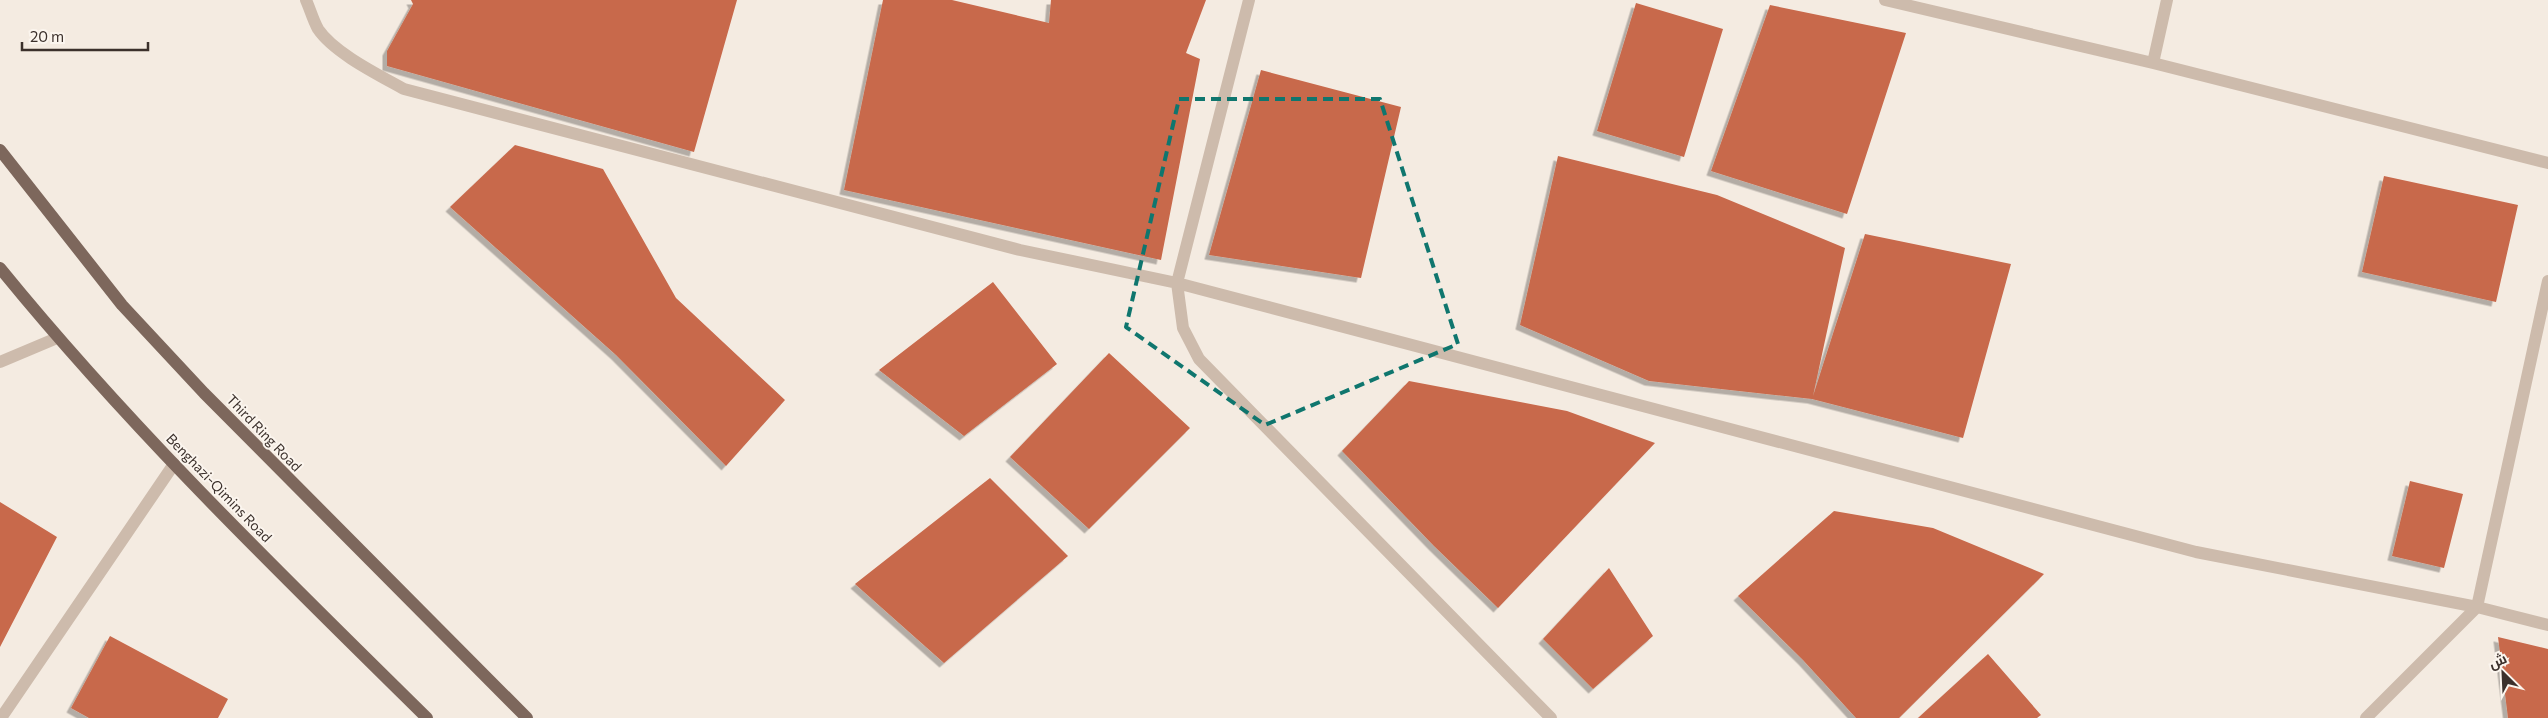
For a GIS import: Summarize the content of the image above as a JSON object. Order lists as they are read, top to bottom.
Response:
{
  "streets": {
    "main road": ["Third Ring Road", "Benghazi-Qimins Road"]
  },
  "scale_bar": "20 m",
  "north": "top left"
}
